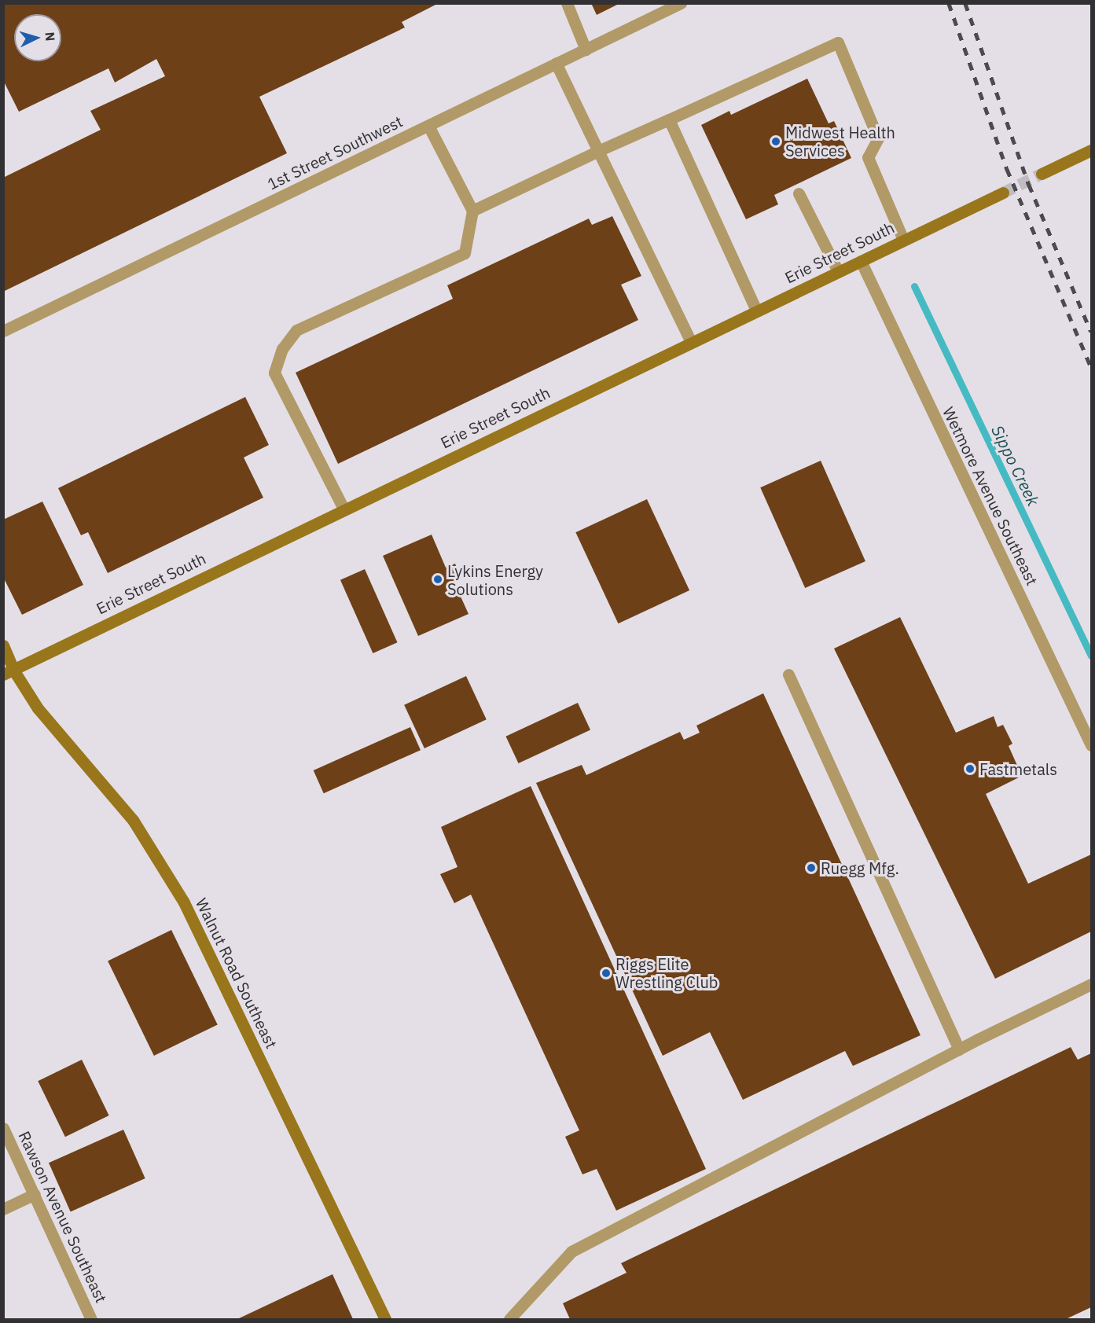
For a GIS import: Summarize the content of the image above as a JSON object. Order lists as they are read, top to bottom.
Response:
{
  "streets": {
    "main road": ["Erie Street South", "Walnut Road Southeast"],
    "street": ["1st Street Southwest", "Wetmore Avenue Southeast", "Rawson Avenue Southeast"]
  },
  "crossings": [
    ["Erie Street South", "Wetmore Avenue Southeast"],
    ["Erie Street South", "Walnut Road Southeast"]
  ],
  "water": ["Sippo Creek"],
  "places": [
    "Midwest Health Services",
    "Lykins Energy Solutions",
    "Fastmetals",
    "Ruegg Mfg.",
    "Riggs Elite Wrestling Club"
  ],
  "north": "right"
}
